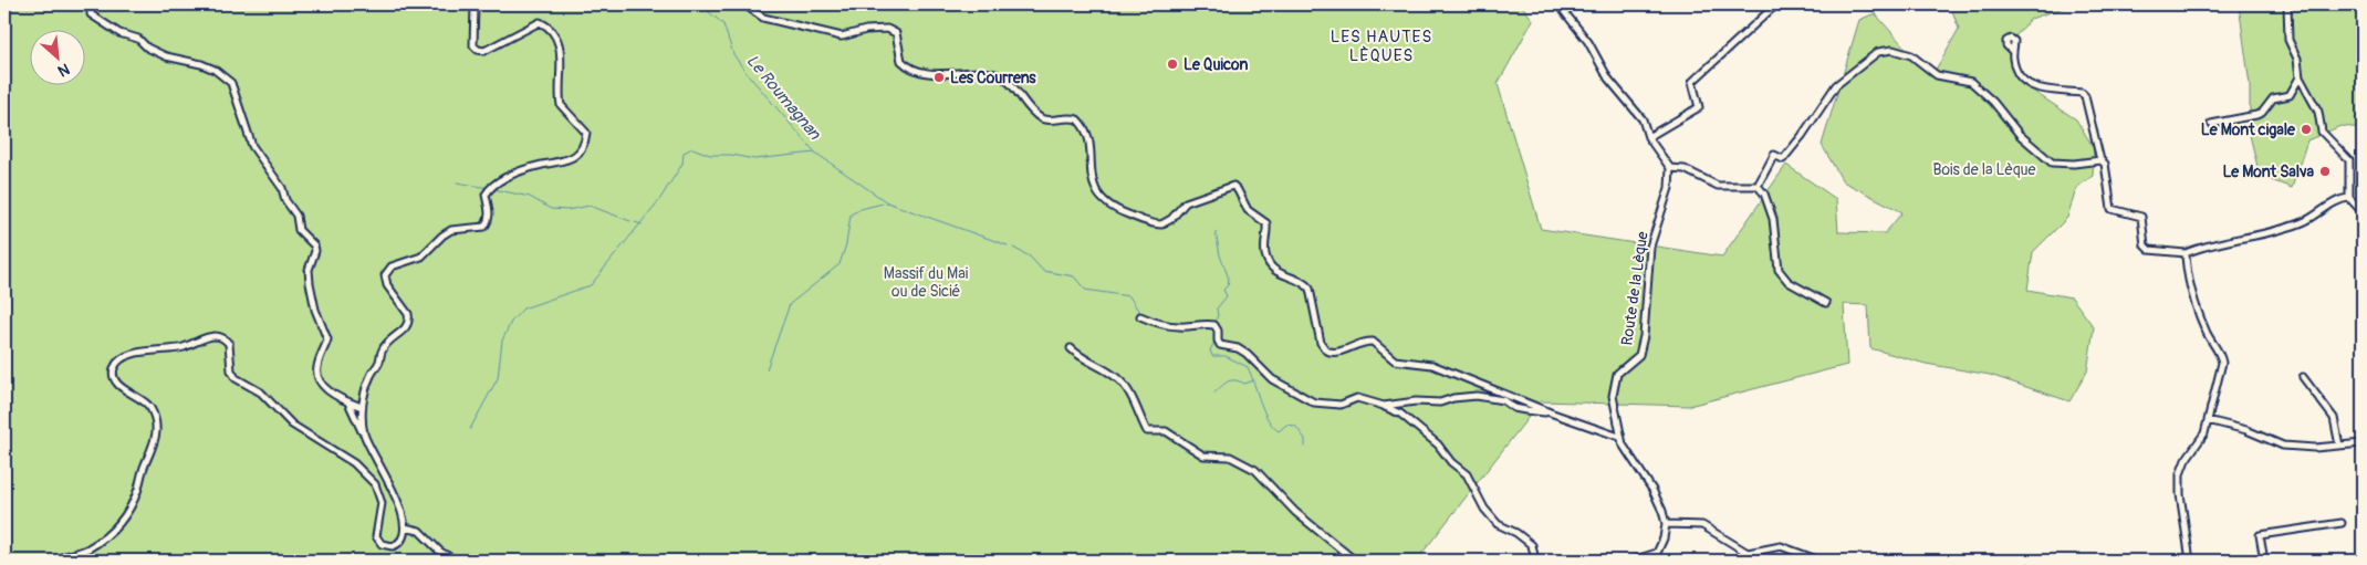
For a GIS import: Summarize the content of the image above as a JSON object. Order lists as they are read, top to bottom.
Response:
{
  "streets": {
    "street": ["Route de la Lèque"]
  },
  "districts": ["LES HAUTES LÈQUES"],
  "water": ["Le Roumagnan"],
  "parks": ["Bois de la Lèque", "Massif du Mai ou de Sicié"],
  "places": [
    "Le Quicon",
    "Les Courrens",
    "Le Mont cigale",
    "Le Mont Salva"
  ],
  "north": "bottom right"
}
